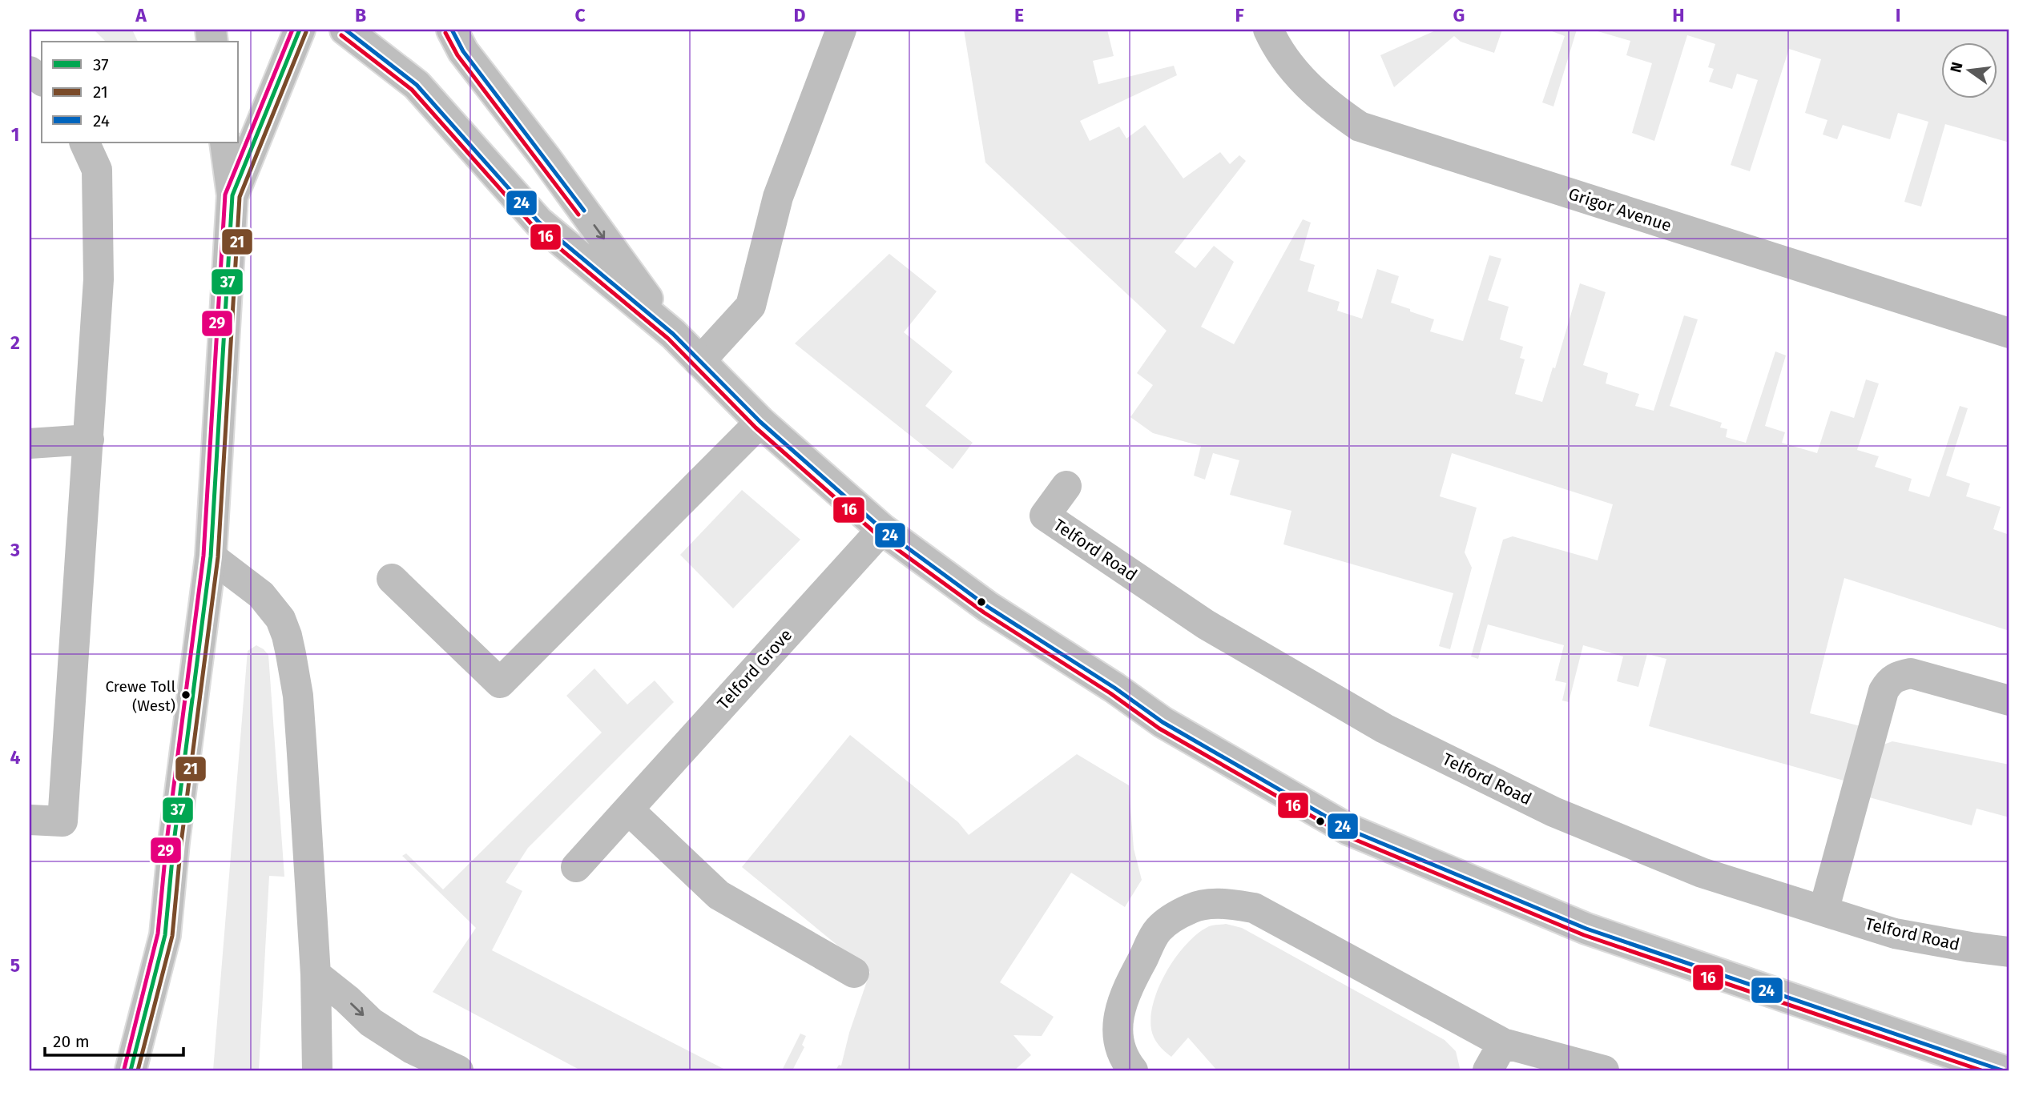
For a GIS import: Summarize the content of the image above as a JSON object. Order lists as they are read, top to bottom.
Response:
{
  "streets": {
    "main road": ["Grigor Avenue", "Telford Road", "Telford Grove"]
  },
  "places": ["Crewe Toll (West)"],
  "lines": [
    "transit line 37",
    "transit line 24",
    "transit line 29",
    "transit line 21",
    "transit line 16"
  ],
  "legend": ["37", "21", "24"],
  "scale_bar": "20 m",
  "north": "left",
  "grid": {
    "columns": [
      "A",
      "B",
      "C",
      "D",
      "E",
      "F",
      "G",
      "H",
      "I"
    ],
    "rows": [
      "1",
      "2",
      "3",
      "4",
      "5"
    ]
  }
}
